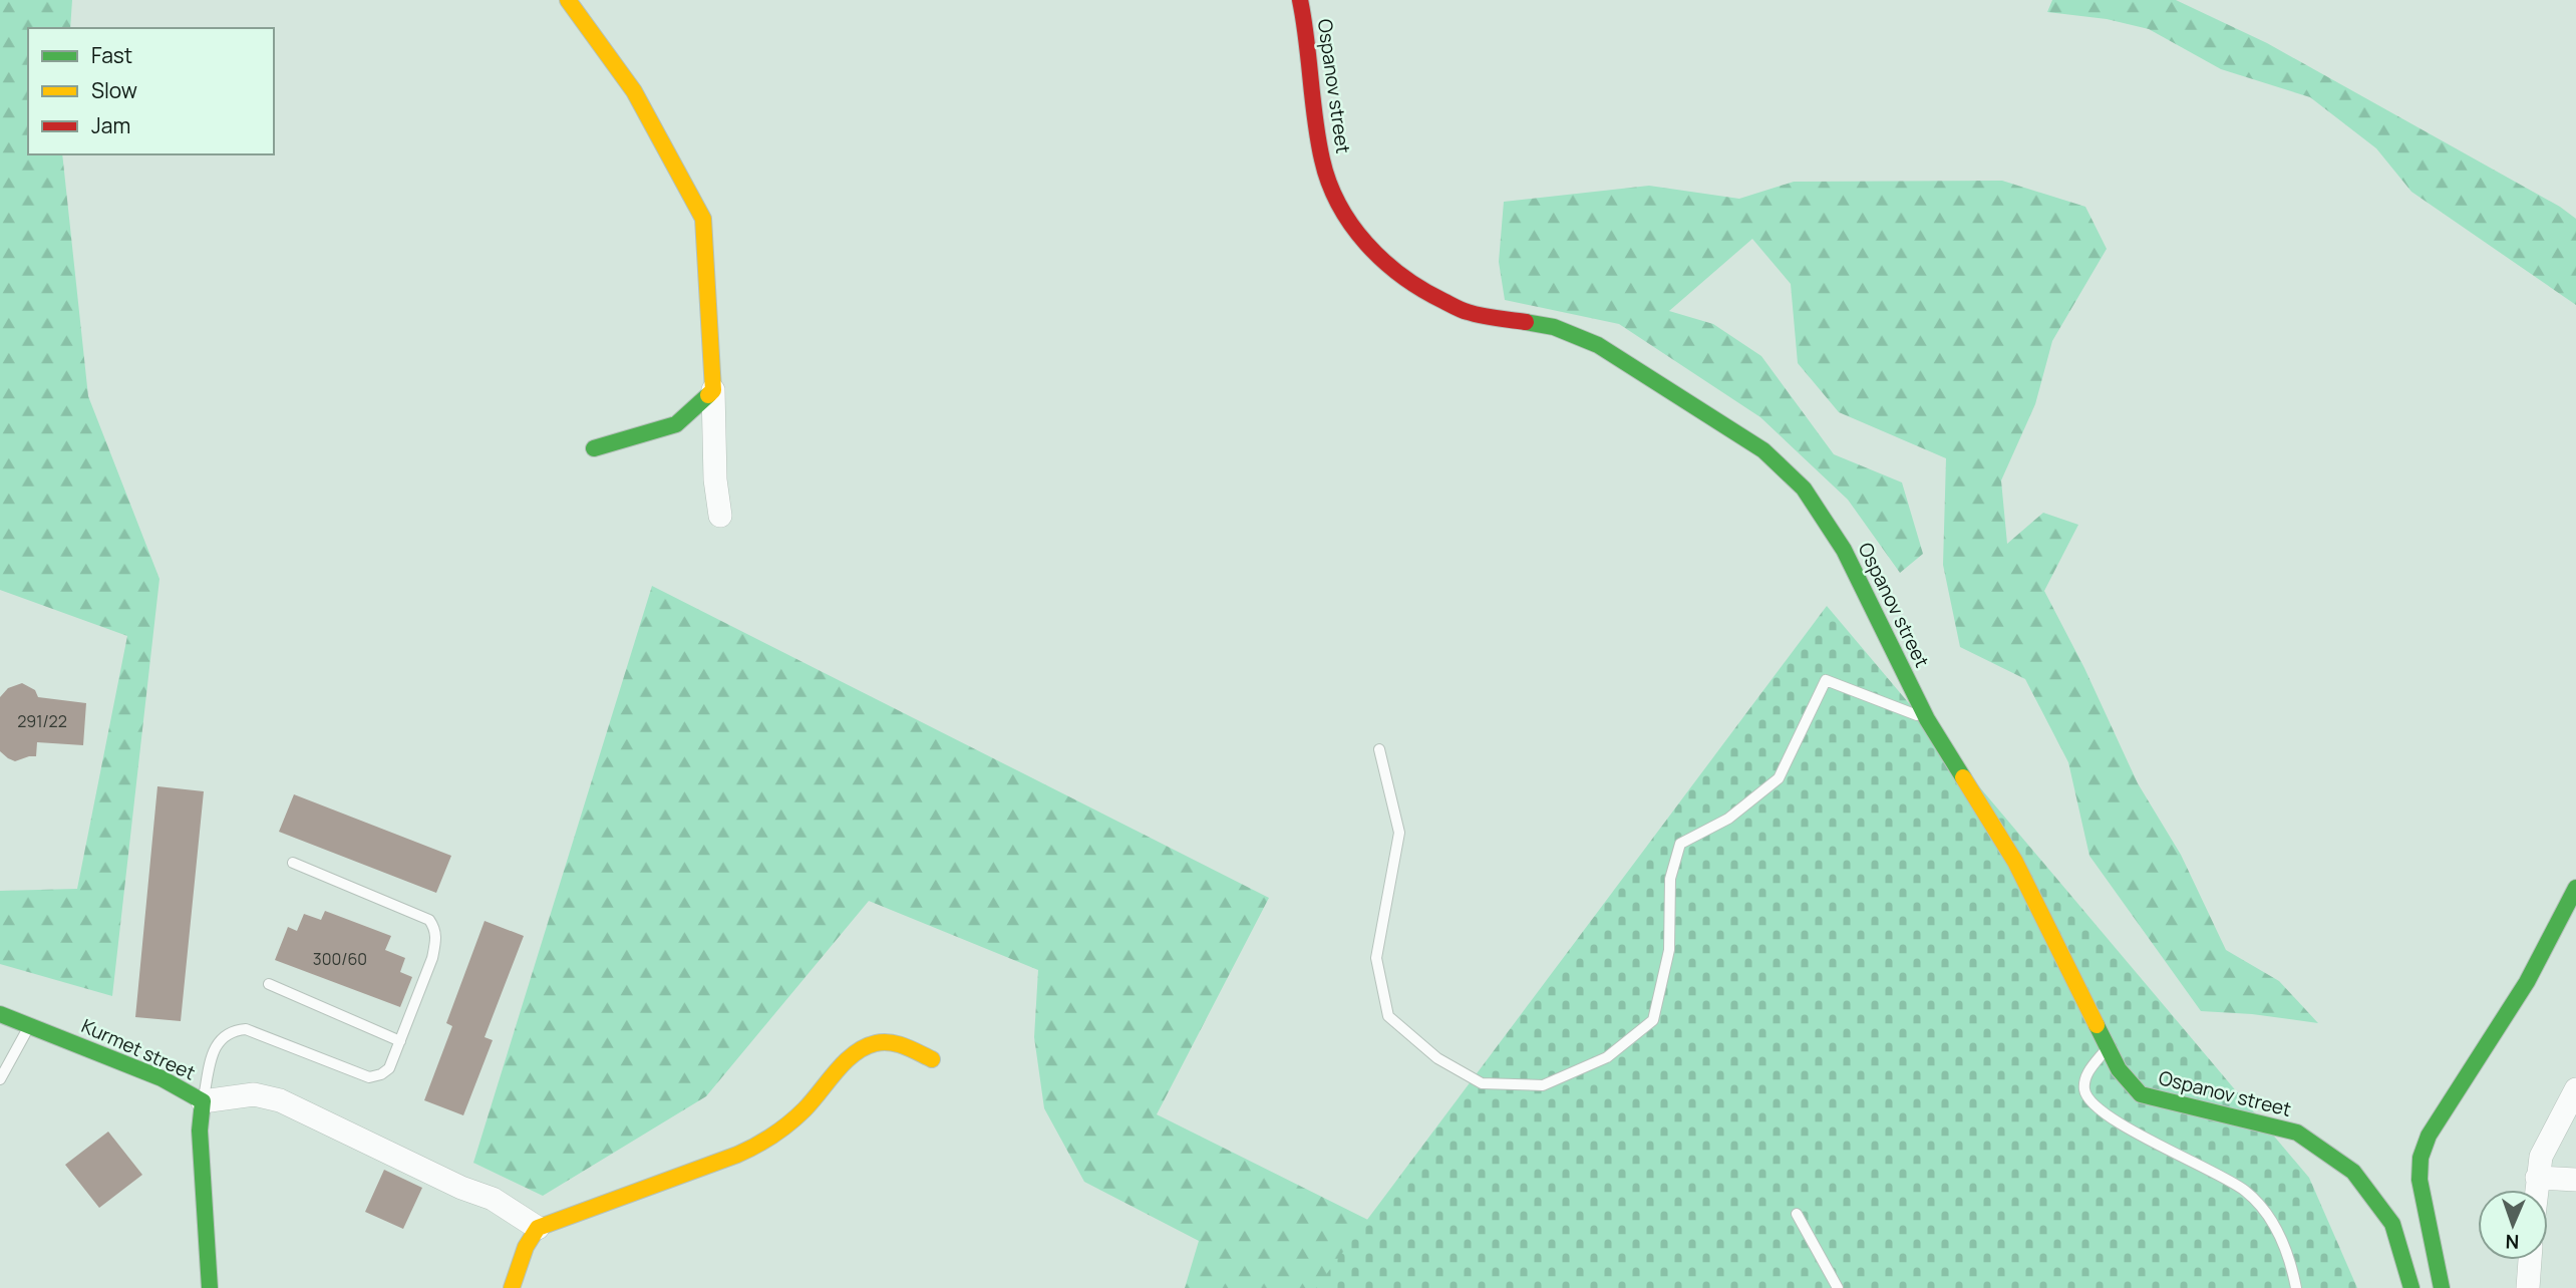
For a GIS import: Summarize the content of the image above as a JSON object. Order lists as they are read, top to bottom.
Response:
{
  "streets": {
    "street": ["Ospanov street", "Kurmet street"]
  },
  "house_numbers": ["291/22", "300/60"],
  "legend": ["Fast", "Slow", "Jam"],
  "north": "bottom"
}
